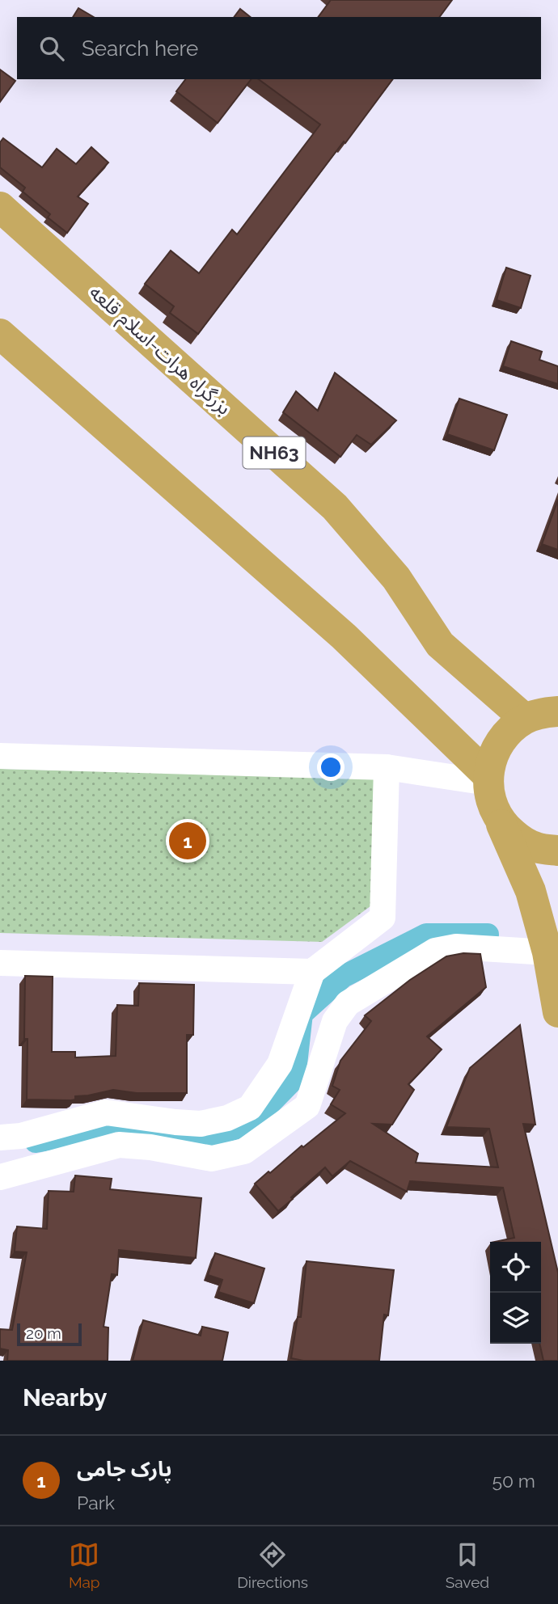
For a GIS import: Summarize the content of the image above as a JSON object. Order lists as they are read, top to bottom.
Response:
{
  "streets": {
    "highway": ["بزرگراه هرات-اسلام قلعه", "NH63"]
  },
  "scale_bar": "20 m",
  "page": {
    "search": "Search here",
    "pins": "1",
    "scale": "20 m",
    "heading": "Nearby",
    "list": [
      {
        "mark": "1",
        "name": "پارک جامی",
        "note": "Park",
        "value": "50 m"
      }
    ],
    "nav": ["Map", "Directions", "Saved"]
  }
}
